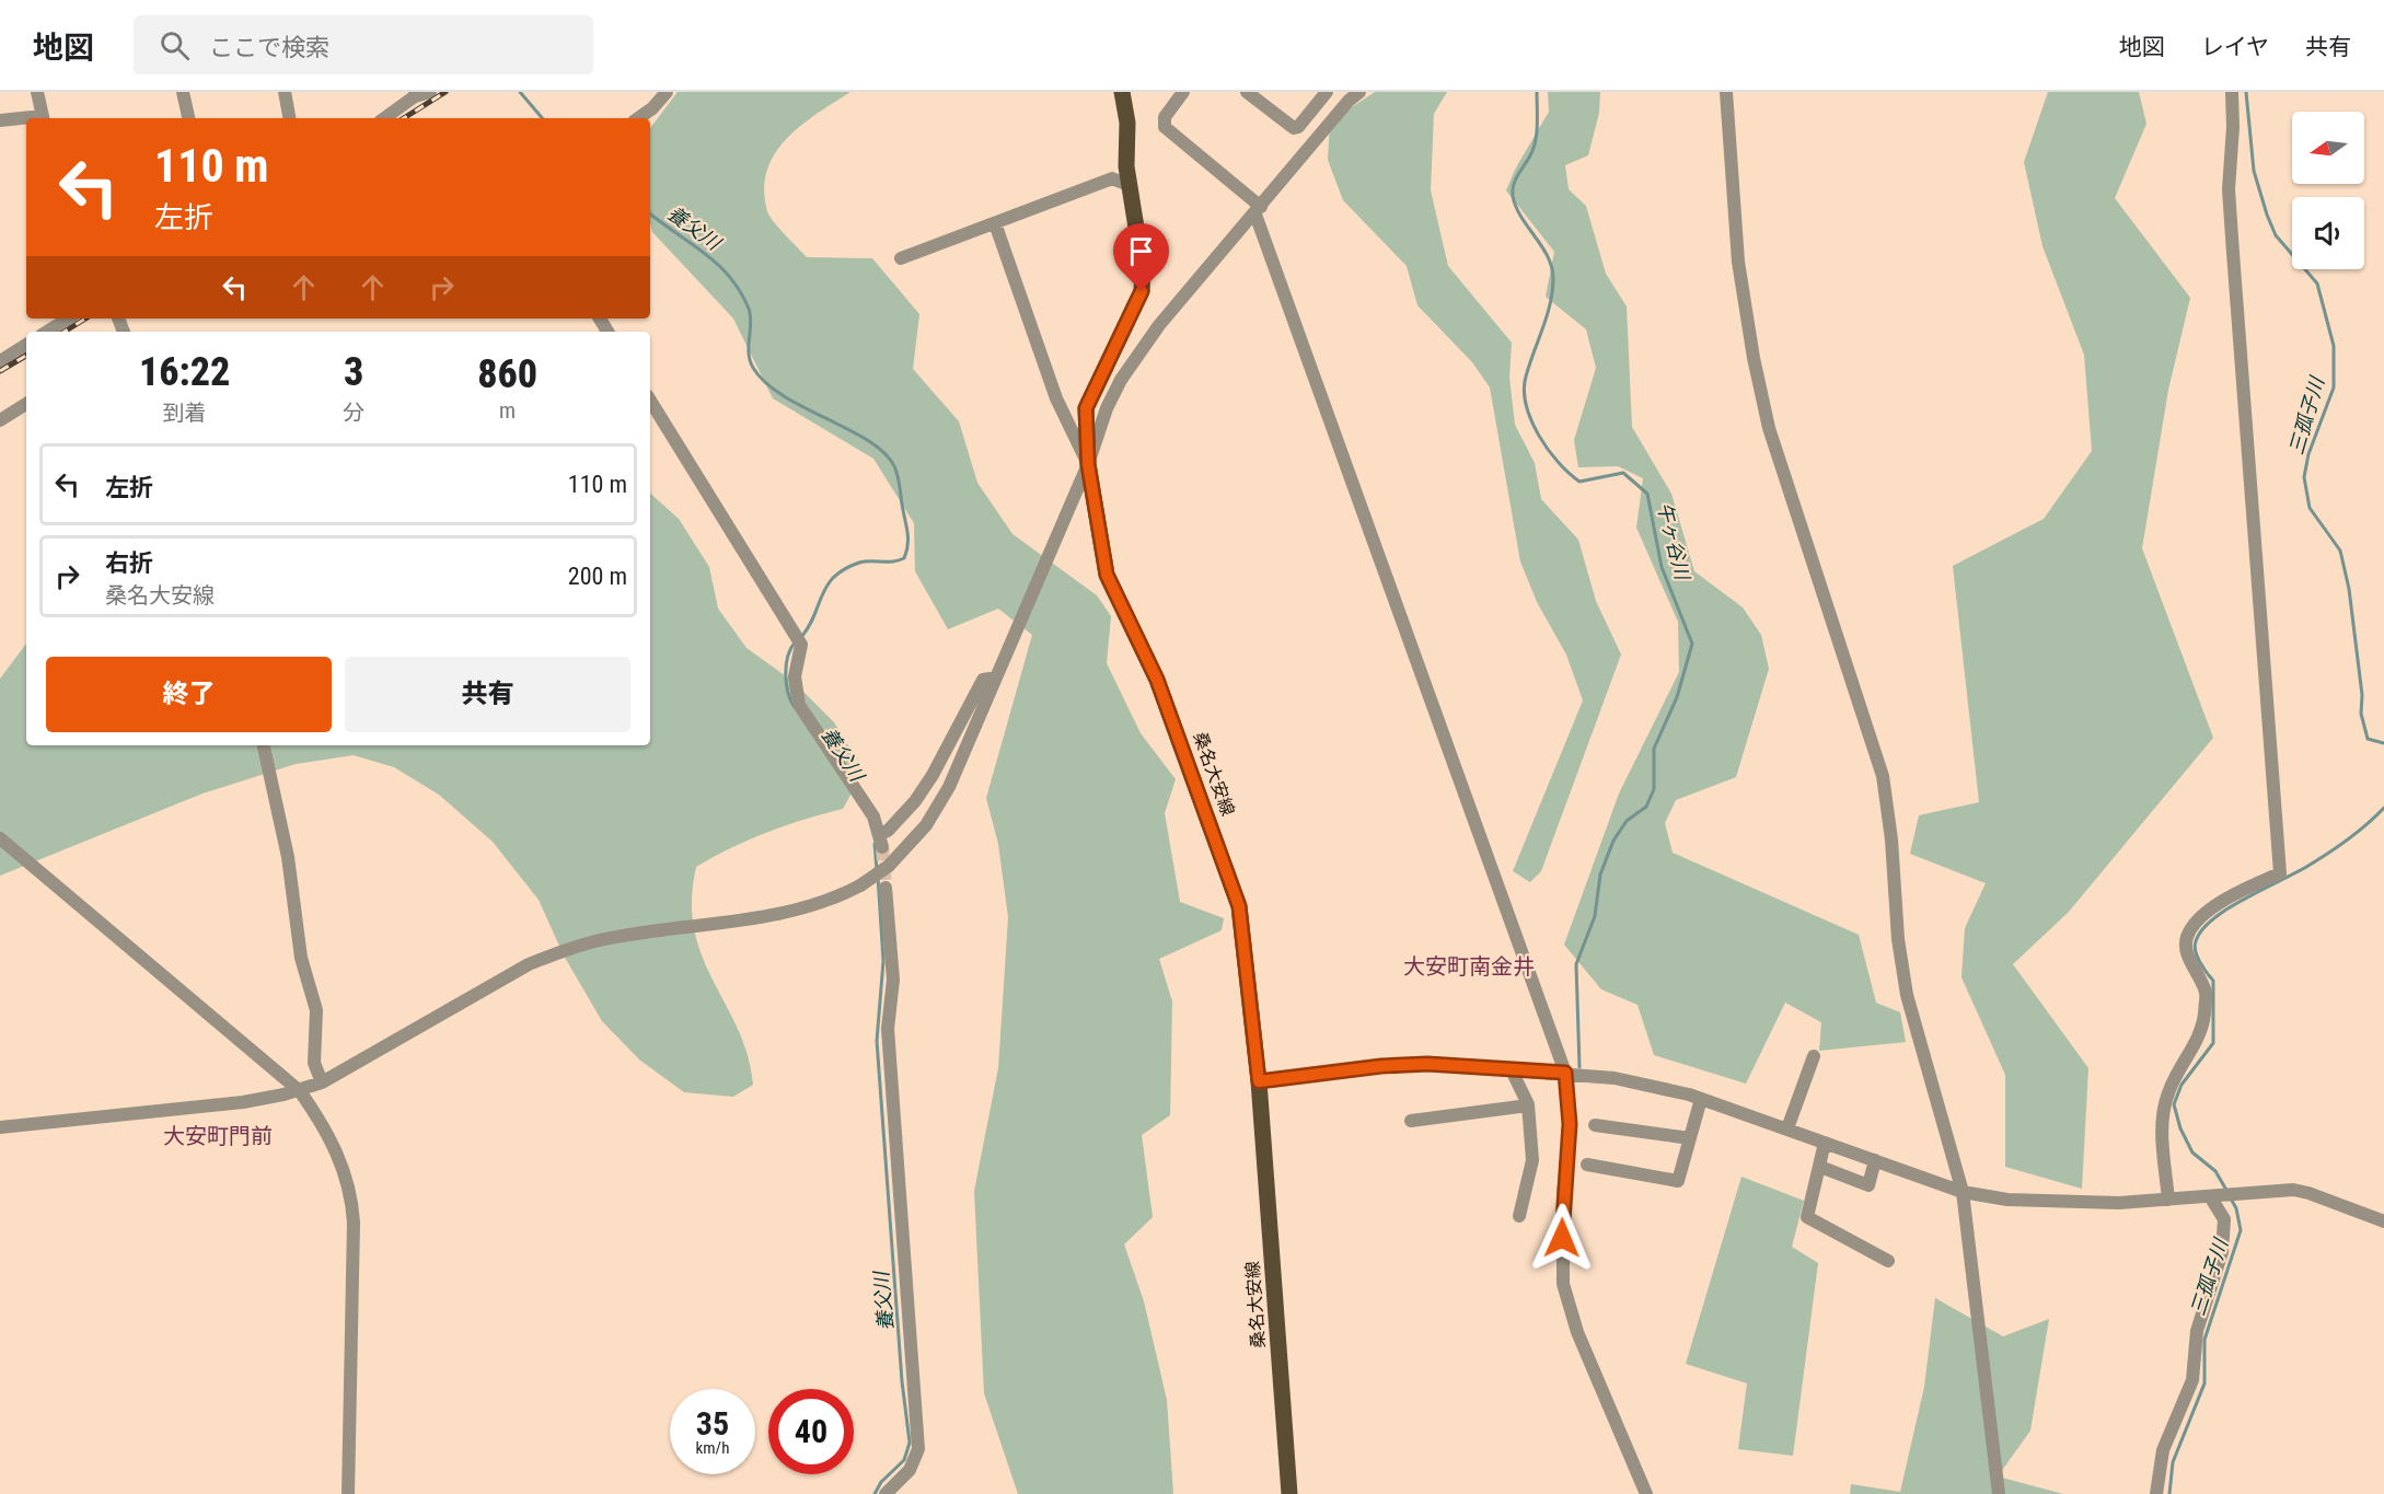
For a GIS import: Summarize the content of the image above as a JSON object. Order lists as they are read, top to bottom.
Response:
{
  "streets": {
    "main road": ["桑名大安線"]
  },
  "districts": ["大安町南金井", "大安町門前"],
  "water": ["養父川", "三孤子川", "午ヶ谷川"],
  "north": "left",
  "page": {
    "header": "地図",
    "search": "ここで検索",
    "nav": ["地図", "レイヤ", "共有"],
    "turn": ["110 m", "左折"],
    "eta": [
      "16:22",
      "到着",
      "3",
      "分",
      "860",
      "m"
    ],
    "list": [
      {
        "name": "左折",
        "value": "110 m"
      },
      {
        "name": "右折",
        "note": "桑名大安線",
        "value": "200 m"
      }
    ],
    "buttons": ["終了", "共有"],
    "speed": "35 km/h",
    "limit": "40"
  }
}
